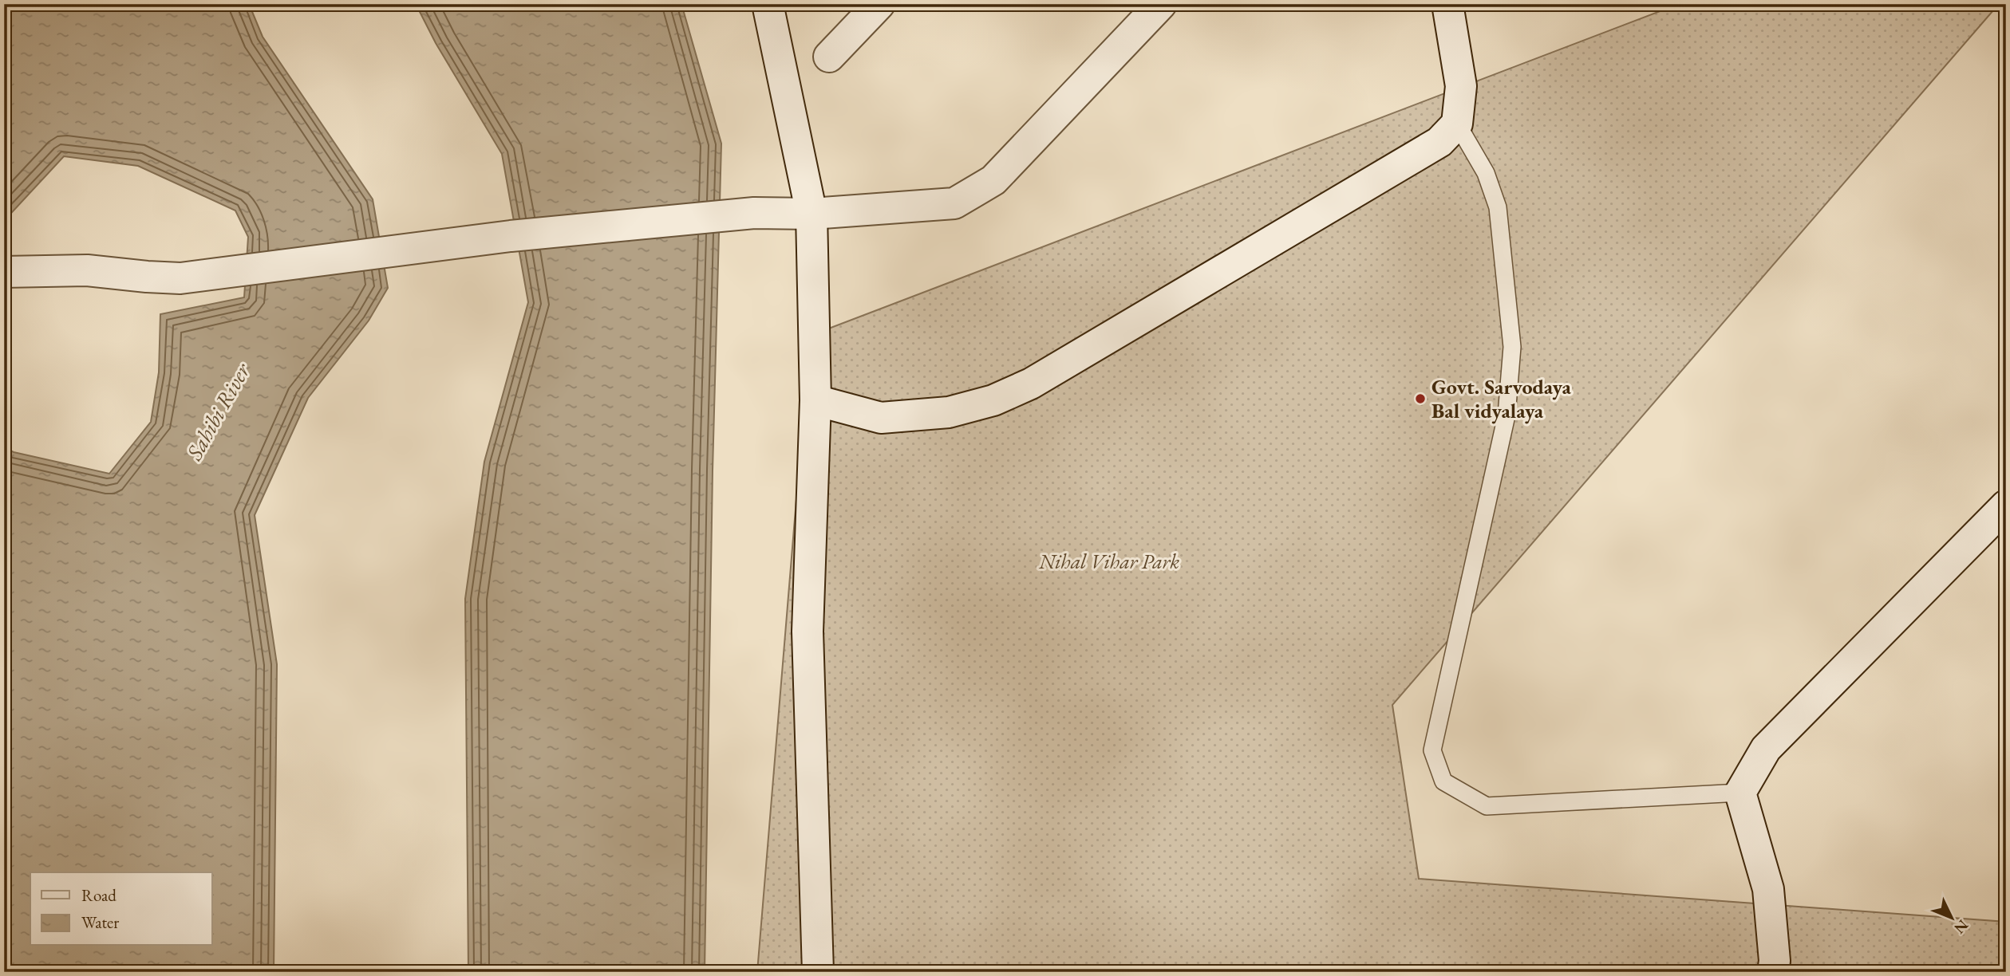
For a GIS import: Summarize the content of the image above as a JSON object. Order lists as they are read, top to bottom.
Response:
{
  "water": ["Sahibi River"],
  "parks": ["Nihal Vihar Park"],
  "places": ["Govt. Sarvodaya Bal vidyalaya"],
  "legend": ["Road", "Water"],
  "north": "bottom right"
}
